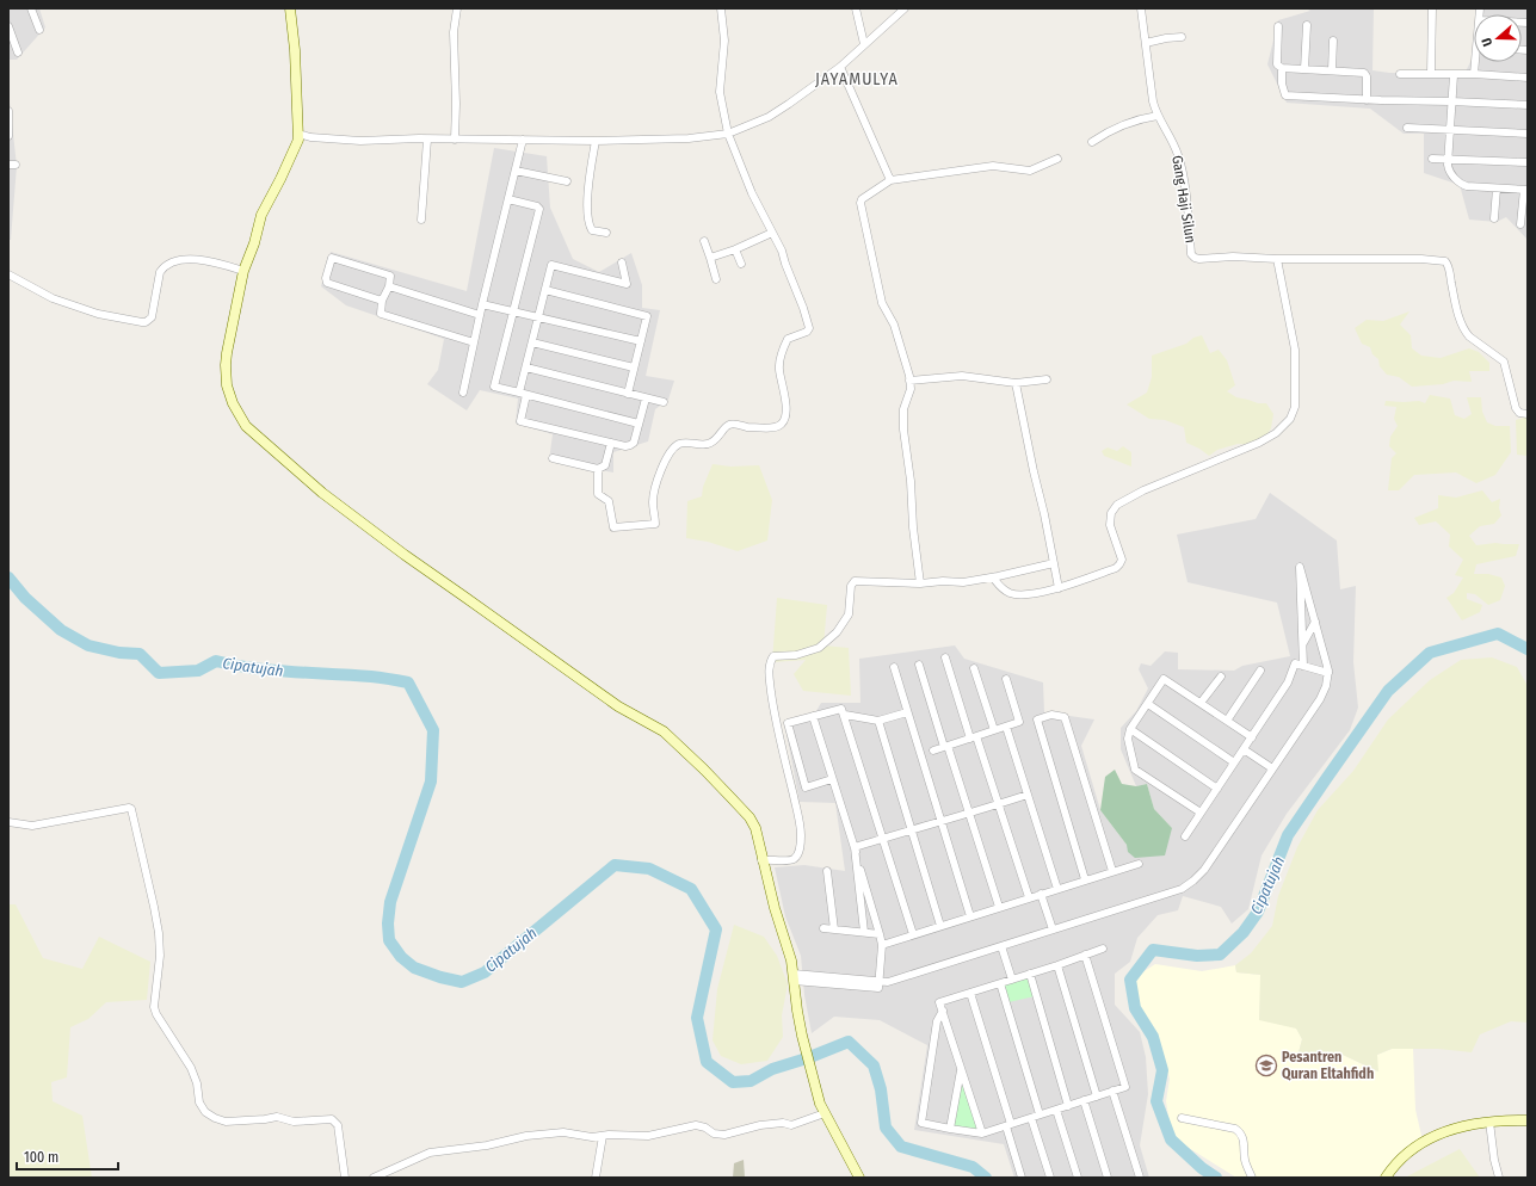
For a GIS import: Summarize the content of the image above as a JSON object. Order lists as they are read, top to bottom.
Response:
{
  "streets": {
    "street": ["Gang Haji Silun"]
  },
  "districts": ["JAYAMULYA"],
  "water": ["Cipatujah"],
  "places": {
    "school or university": ["Pesantren Quran Eltahfidh"]
  },
  "scale_bar": "100 m",
  "north": "left"
}
